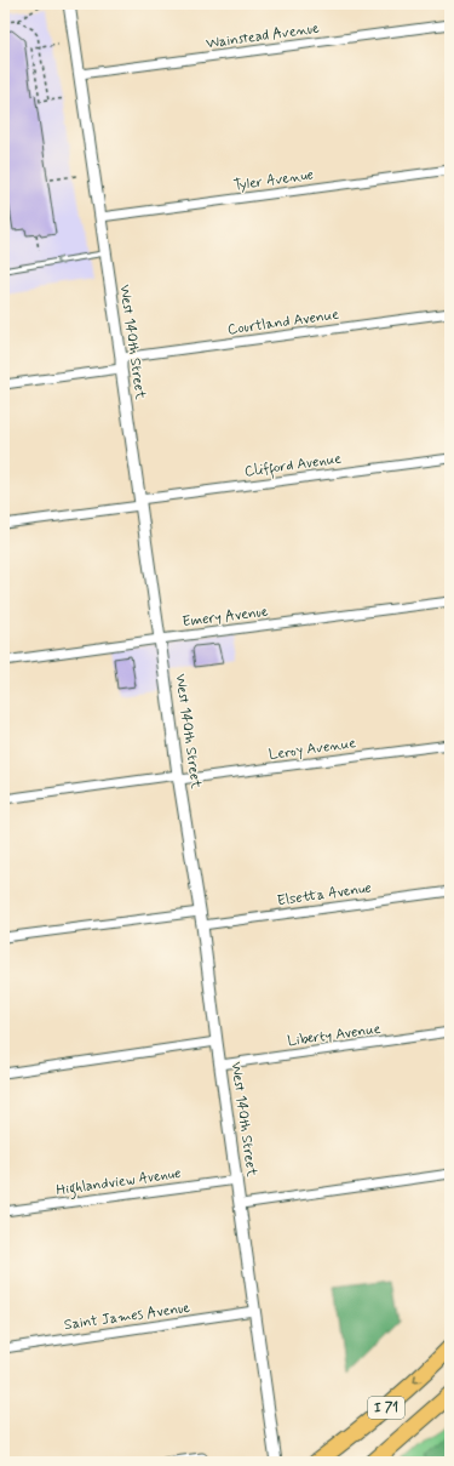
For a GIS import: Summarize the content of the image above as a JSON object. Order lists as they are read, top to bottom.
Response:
{
  "streets": {
    "highway": ["I 71"],
    "street": [
      "Wainstead Avenue",
      "Tyler Avenue",
      "Courtland Avenue",
      "West 140th Street",
      "Clifford Avenue",
      "Emery Avenue",
      "Leroy Avenue",
      "Elsetta Avenue",
      "Liberty Avenue",
      "Highlandview Avenue",
      "Saint James Avenue"
    ]
  },
  "crossings": [
    ["Wainstead Avenue", "West 140th Street"],
    ["Tyler Avenue", "West 140th Street"],
    ["Courtland Avenue", "West 140th Street"],
    ["West 140th Street", "Clifford Avenue"],
    ["West 140th Street", "Emery Avenue"],
    ["West 140th Street", "Leroy Avenue"],
    ["West 140th Street", "Elsetta Avenue"],
    ["West 140th Street", "Liberty Avenue"],
    ["West 140th Street", "Highlandview Avenue"],
    ["West 140th Street", "Saint James Avenue"]
  ]
}
